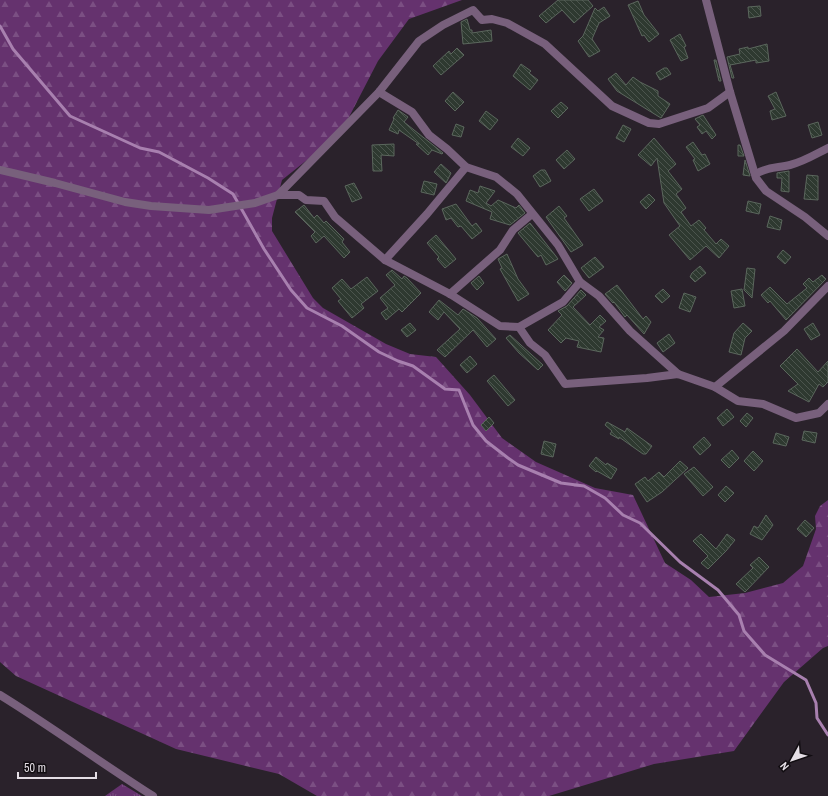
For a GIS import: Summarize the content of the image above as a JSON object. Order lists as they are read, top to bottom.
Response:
{
  "scale_bar": "50 m",
  "north": "bottom left"
}
